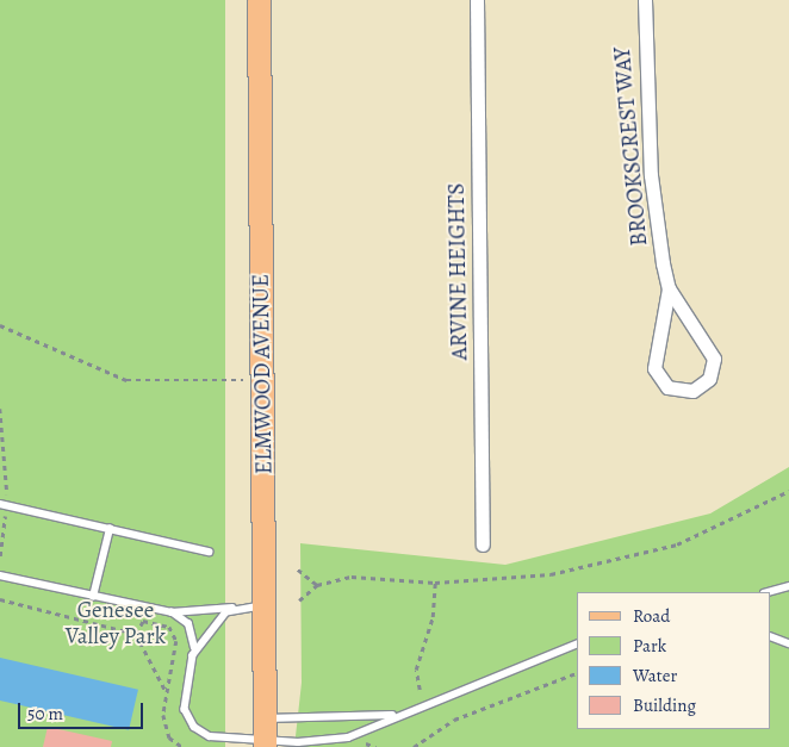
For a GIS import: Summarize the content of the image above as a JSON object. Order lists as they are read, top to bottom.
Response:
{
  "streets": {
    "main road": ["ELMWOOD AVENUE"],
    "street": ["BROOKSCREST WAY", "ARVINE HEIGHTS"]
  },
  "parks": ["Genesee Valley Park"],
  "legend": [
    "Road",
    "Park",
    "Water",
    "Building"
  ],
  "scale_bar": "50 m"
}
